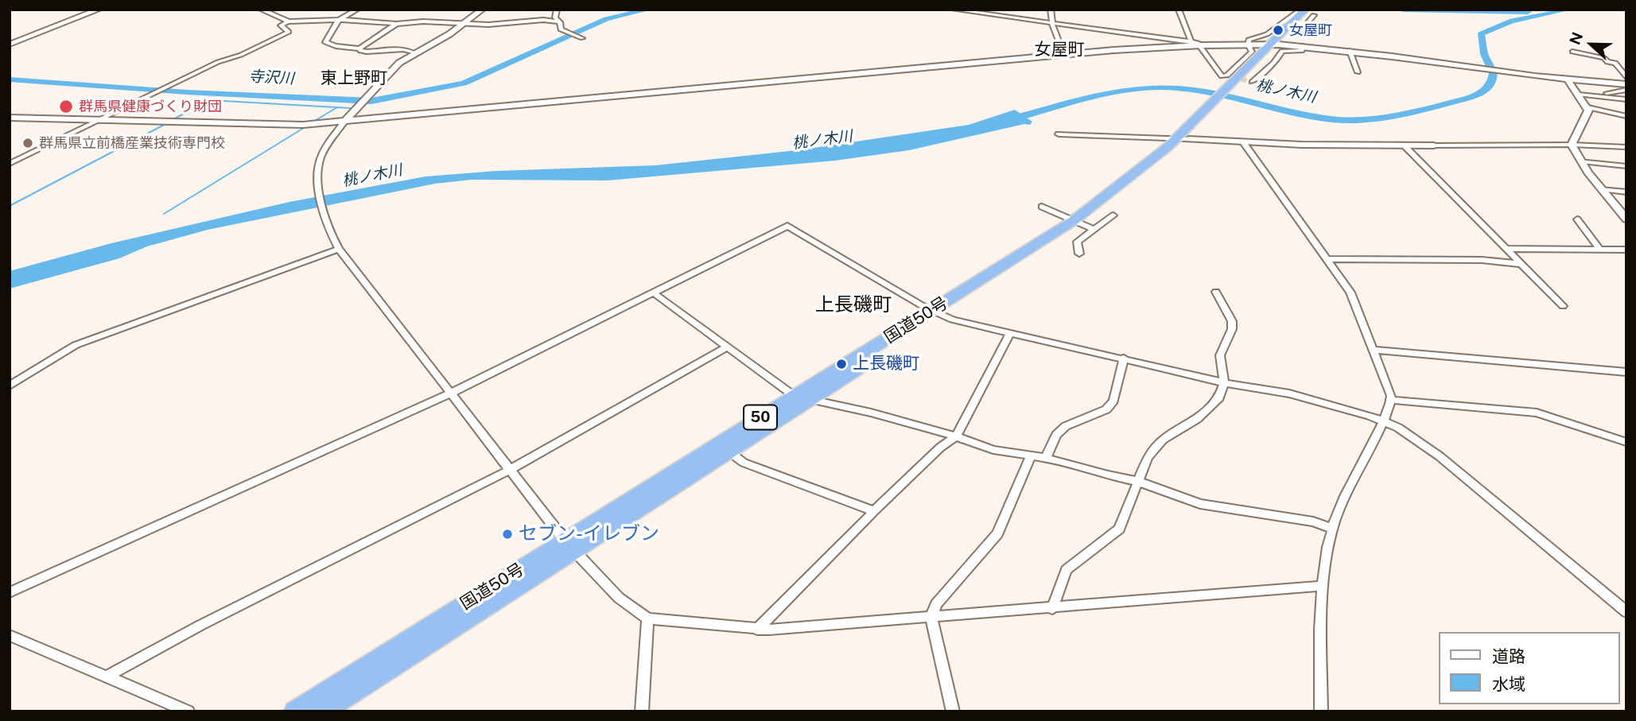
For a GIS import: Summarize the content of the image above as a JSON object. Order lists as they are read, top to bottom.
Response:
{
  "streets": {
    "highway": ["国道50号", "50"]
  },
  "districts": ["女屋町", "東上野町", "上長磯町"],
  "water": ["寺沢川", "桃ノ木川"],
  "places": [
    "女屋町",
    "群馬県健康づくり財団",
    "群馬県立前橋産業技術専門校",
    "上長磯町",
    "セブン-イレブン"
  ],
  "legend": ["道路", "水域"],
  "north": "left"
}
